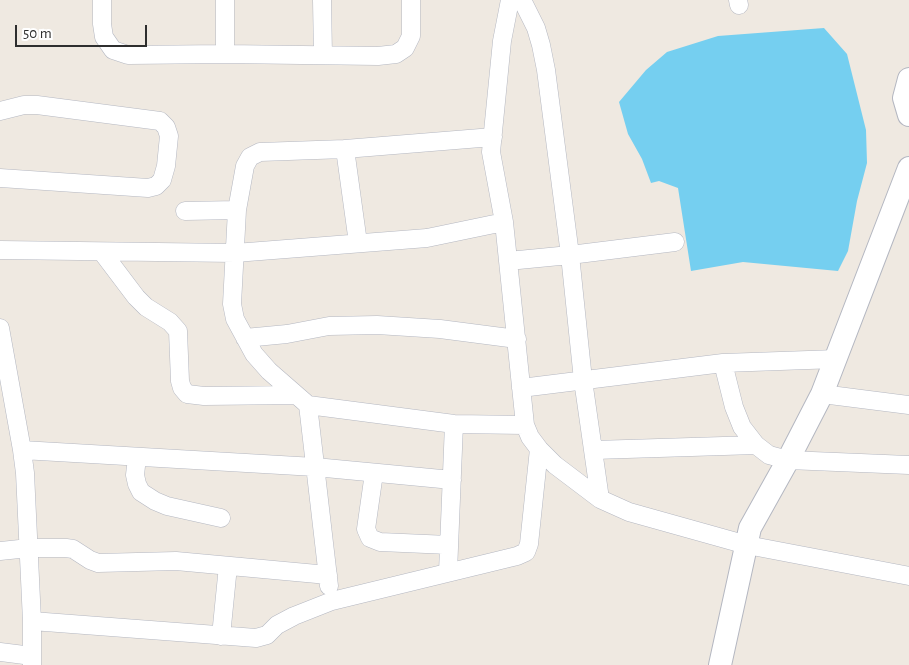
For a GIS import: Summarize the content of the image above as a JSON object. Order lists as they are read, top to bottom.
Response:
{
  "scale_bar": "50 m"
}
